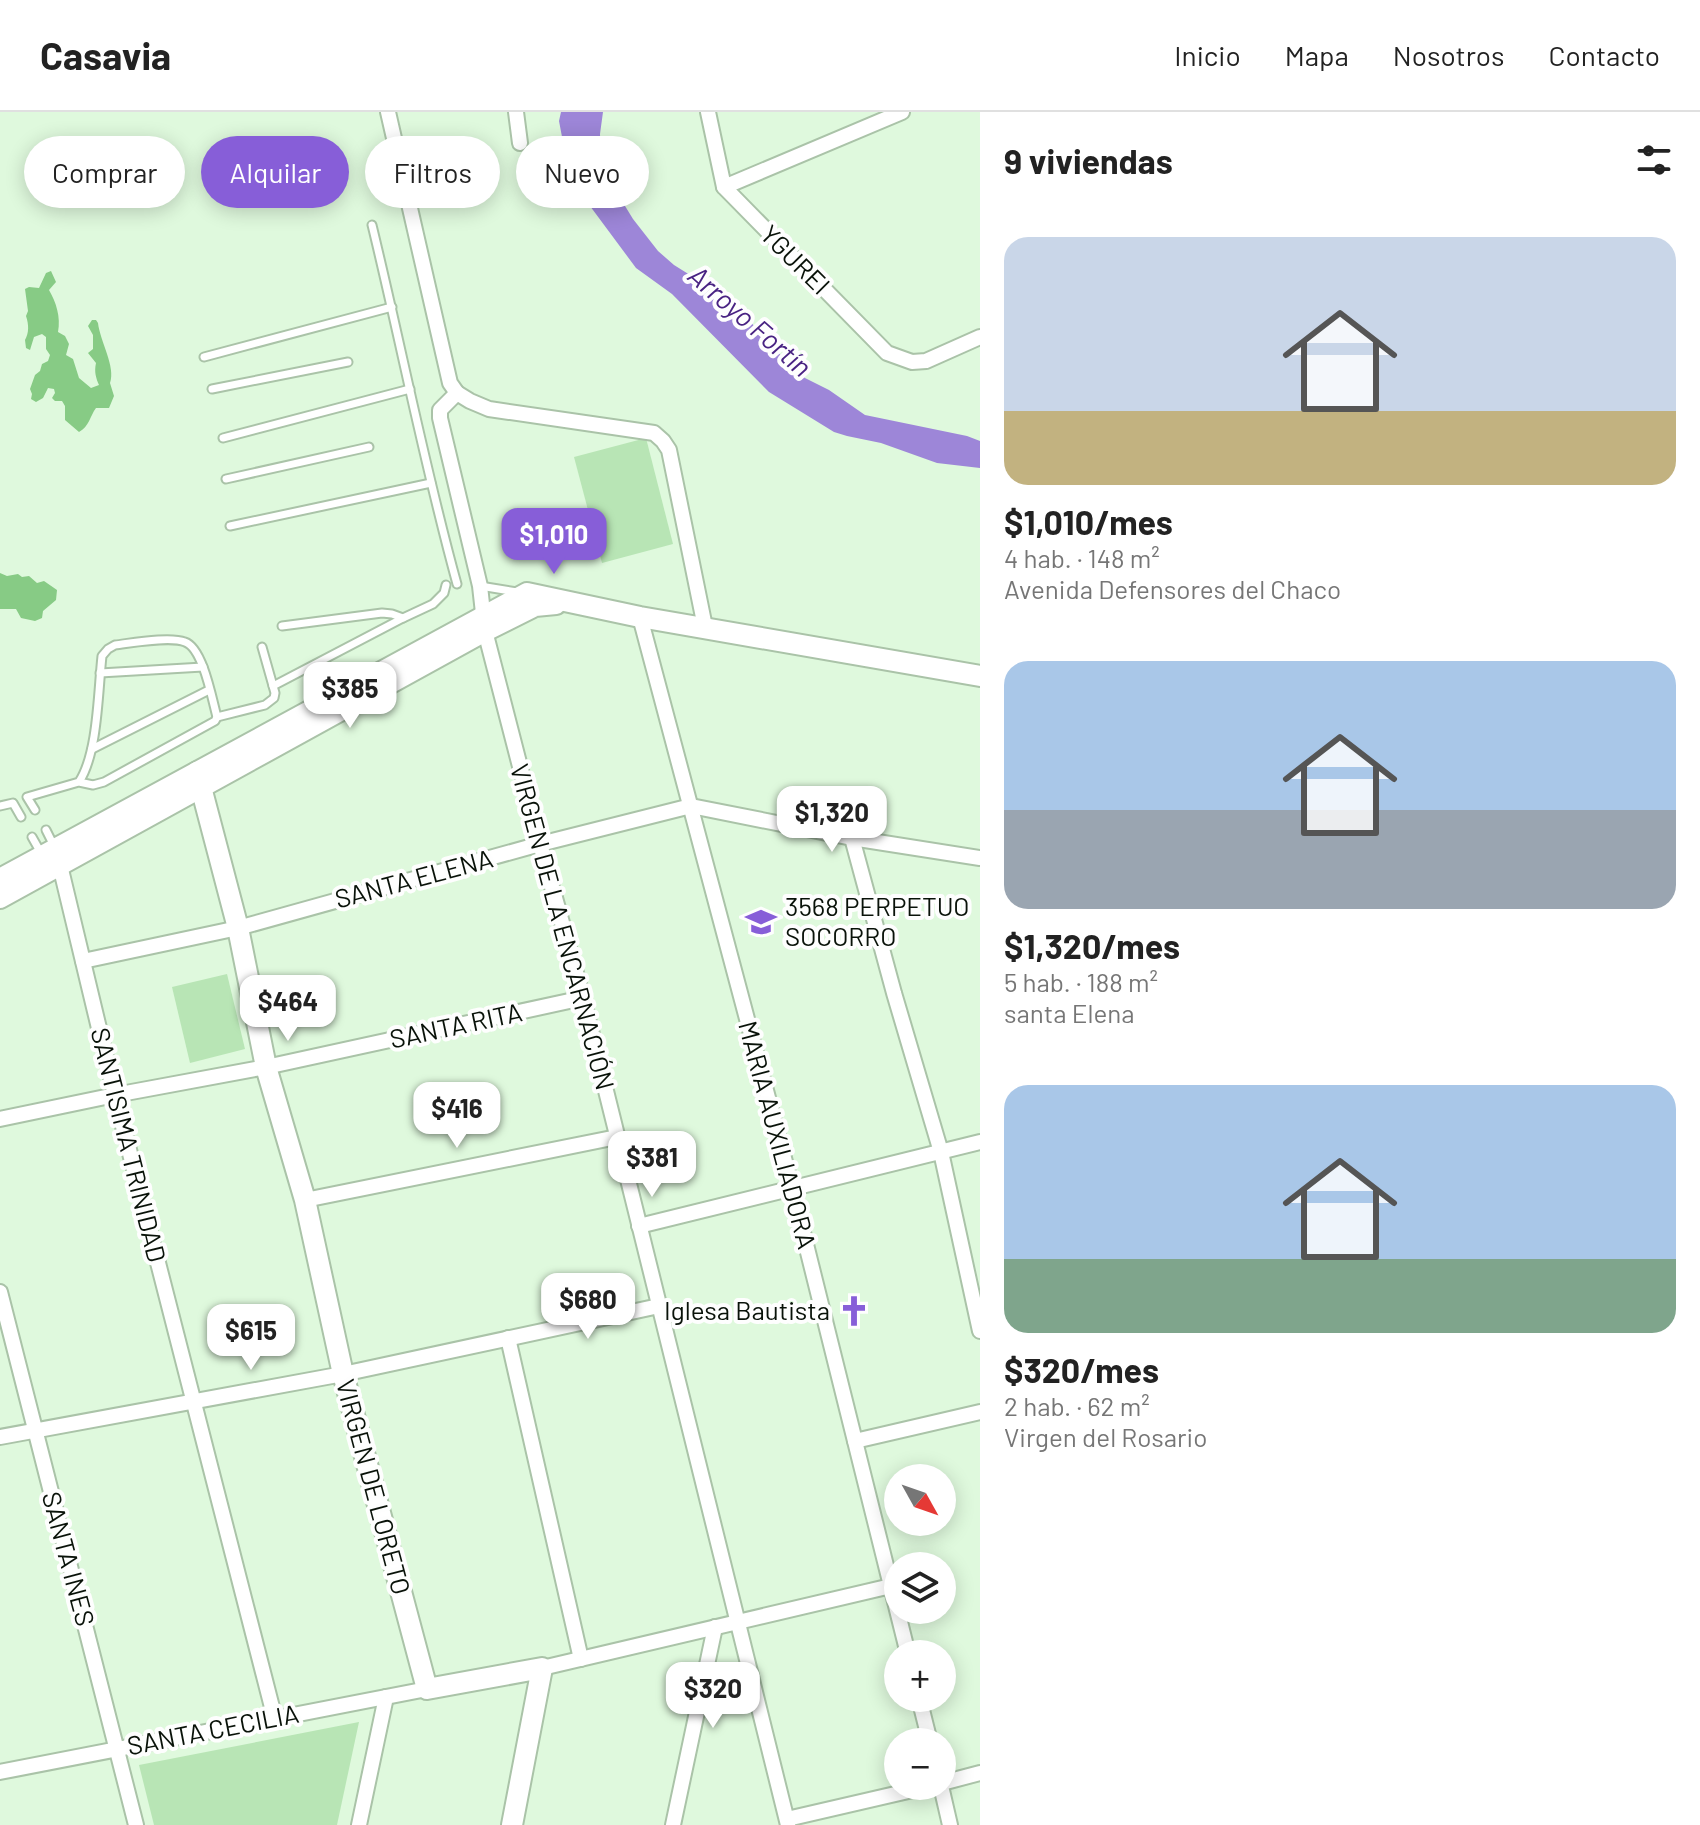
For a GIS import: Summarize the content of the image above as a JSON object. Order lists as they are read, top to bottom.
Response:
{
  "streets": {
    "main road": ["VIRGEN DE LORETO"],
    "street": [
      "YGUREI",
      "SANTA ELENA",
      "VIRGEN DE LA ENCARNACIÓN",
      "SANTA RITA",
      "MARIA AUXILIADORA",
      "SANTISIMA TRINIDAD",
      "SANTA INES",
      "SANTA CECILIA"
    ]
  },
  "crossings": [
    ["SANTA ELENA", "VIRGEN DE LA ENCARNACIÓN"],
    ["SANTA ELENA", "MARIA AUXILIADORA"],
    ["SANTA ELENA", "SANTISIMA TRINIDAD"],
    ["SANTA ELENA", "VIRGEN DE LORETO"],
    ["VIRGEN DE LA ENCARNACIÓN", "SANTA RITA"],
    ["SANTA RITA", "SANTISIMA TRINIDAD"],
    ["SANTA RITA", "VIRGEN DE LORETO"],
    ["SANTISIMA TRINIDAD", "SANTA CECILIA"],
    ["VIRGEN DE LORETO", "SANTA CECILIA"],
    ["SANTA INES", "SANTA CECILIA"]
  ],
  "water": ["Arroyo Fortín"],
  "places": {
    "school or university": ["3568 PERPETUO SOCORRO"],
    "church": ["Iglesa Bautista"]
  },
  "north": "bottom right",
  "page": {
    "header": "Casavia",
    "nav": [
      "Inicio",
      "Mapa",
      "Nosotros",
      "Contacto"
    ],
    "heading": "9 viviendas",
    "chip": [
      "Comprar",
      "Alquilar",
      "Filtros",
      "Nuevo"
    ],
    "list": [
      {
        "name": "$1,010/mes",
        "note": "4 hab. · 148 m² · Avenida Defensores del Chaco"
      },
      {
        "name": "$1,320/mes",
        "note": "5 hab. · 188 m² · santa Elena"
      },
      {
        "name": "$320/mes",
        "note": "2 hab. · 62 m² · Virgen del Rosario"
      }
    ],
    "price": [
      "$1,010",
      "$385",
      "$1,320",
      "$464",
      "$416",
      "$381",
      "$680",
      "$615",
      "$320"
    ],
    "map_buttons": ["+", "−"]
  }
}
